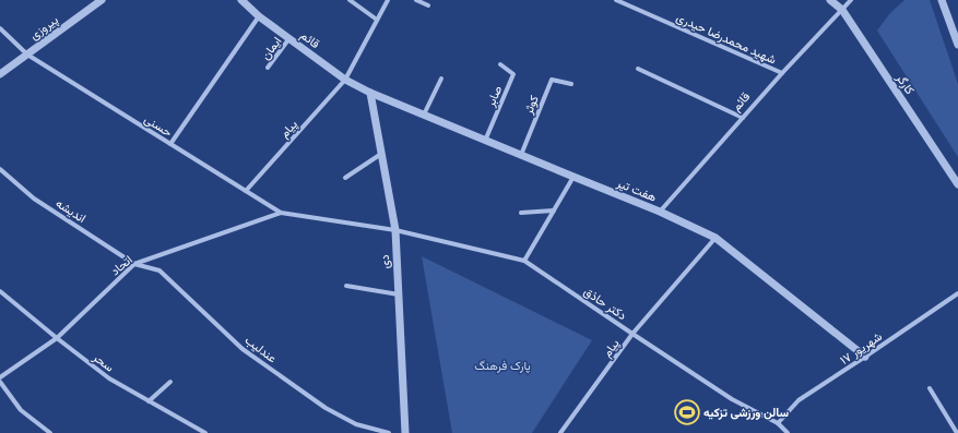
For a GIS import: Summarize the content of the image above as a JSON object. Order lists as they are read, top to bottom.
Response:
{
  "streets": {
    "street": [
      "پیروزی",
      "شهید محمدرضا حیدری",
      "قائم",
      "ایمان",
      "کارگر",
      "صابر",
      "کوثر",
      "حسنی",
      "پیام",
      "هفت تیر",
      "اندیشه",
      "دی",
      "اتحاد",
      "دکتر حاذق",
      "۱۷ شهریور",
      "عندلیب",
      "سحر"
    ]
  },
  "crossings": [
    ["پیروزی", "حسنی"],
    ["شهید محمدرضا حیدری", "قائم"],
    ["قائم", "ایمان"],
    ["قائم", "کارگر"],
    ["قائم", "پیام"],
    ["قائم", "هفت تیر"],
    ["قائم", "دی"],
    ["صابر", "هفت تیر"],
    ["کوثر", "هفت تیر"],
    ["حسنی", "پیام"],
    ["حسنی", "اتحاد"],
    ["حسنی", "دکتر حاذق"],
    ["پیام", "هفت تیر"],
    ["پیام", "دکتر حاذق"],
    ["هفت تیر", "دی"],
    ["هفت تیر", "۱۷ شهریور"],
    ["اندیشه", "اتحاد"],
    ["اندیشه", "عندلیب"],
    ["دی", "دکتر حاذق"],
    ["اتحاد", "دکتر حاذق"],
    ["اتحاد", "عندلیب"],
    ["اتحاد", "سحر"],
    ["دکتر حاذق", "۱۷ شهریور"]
  ],
  "parks": ["پارک فرهنگ"],
  "places": {
    "sports": ["سالن ورزشی تزکیه"]
  }
}
